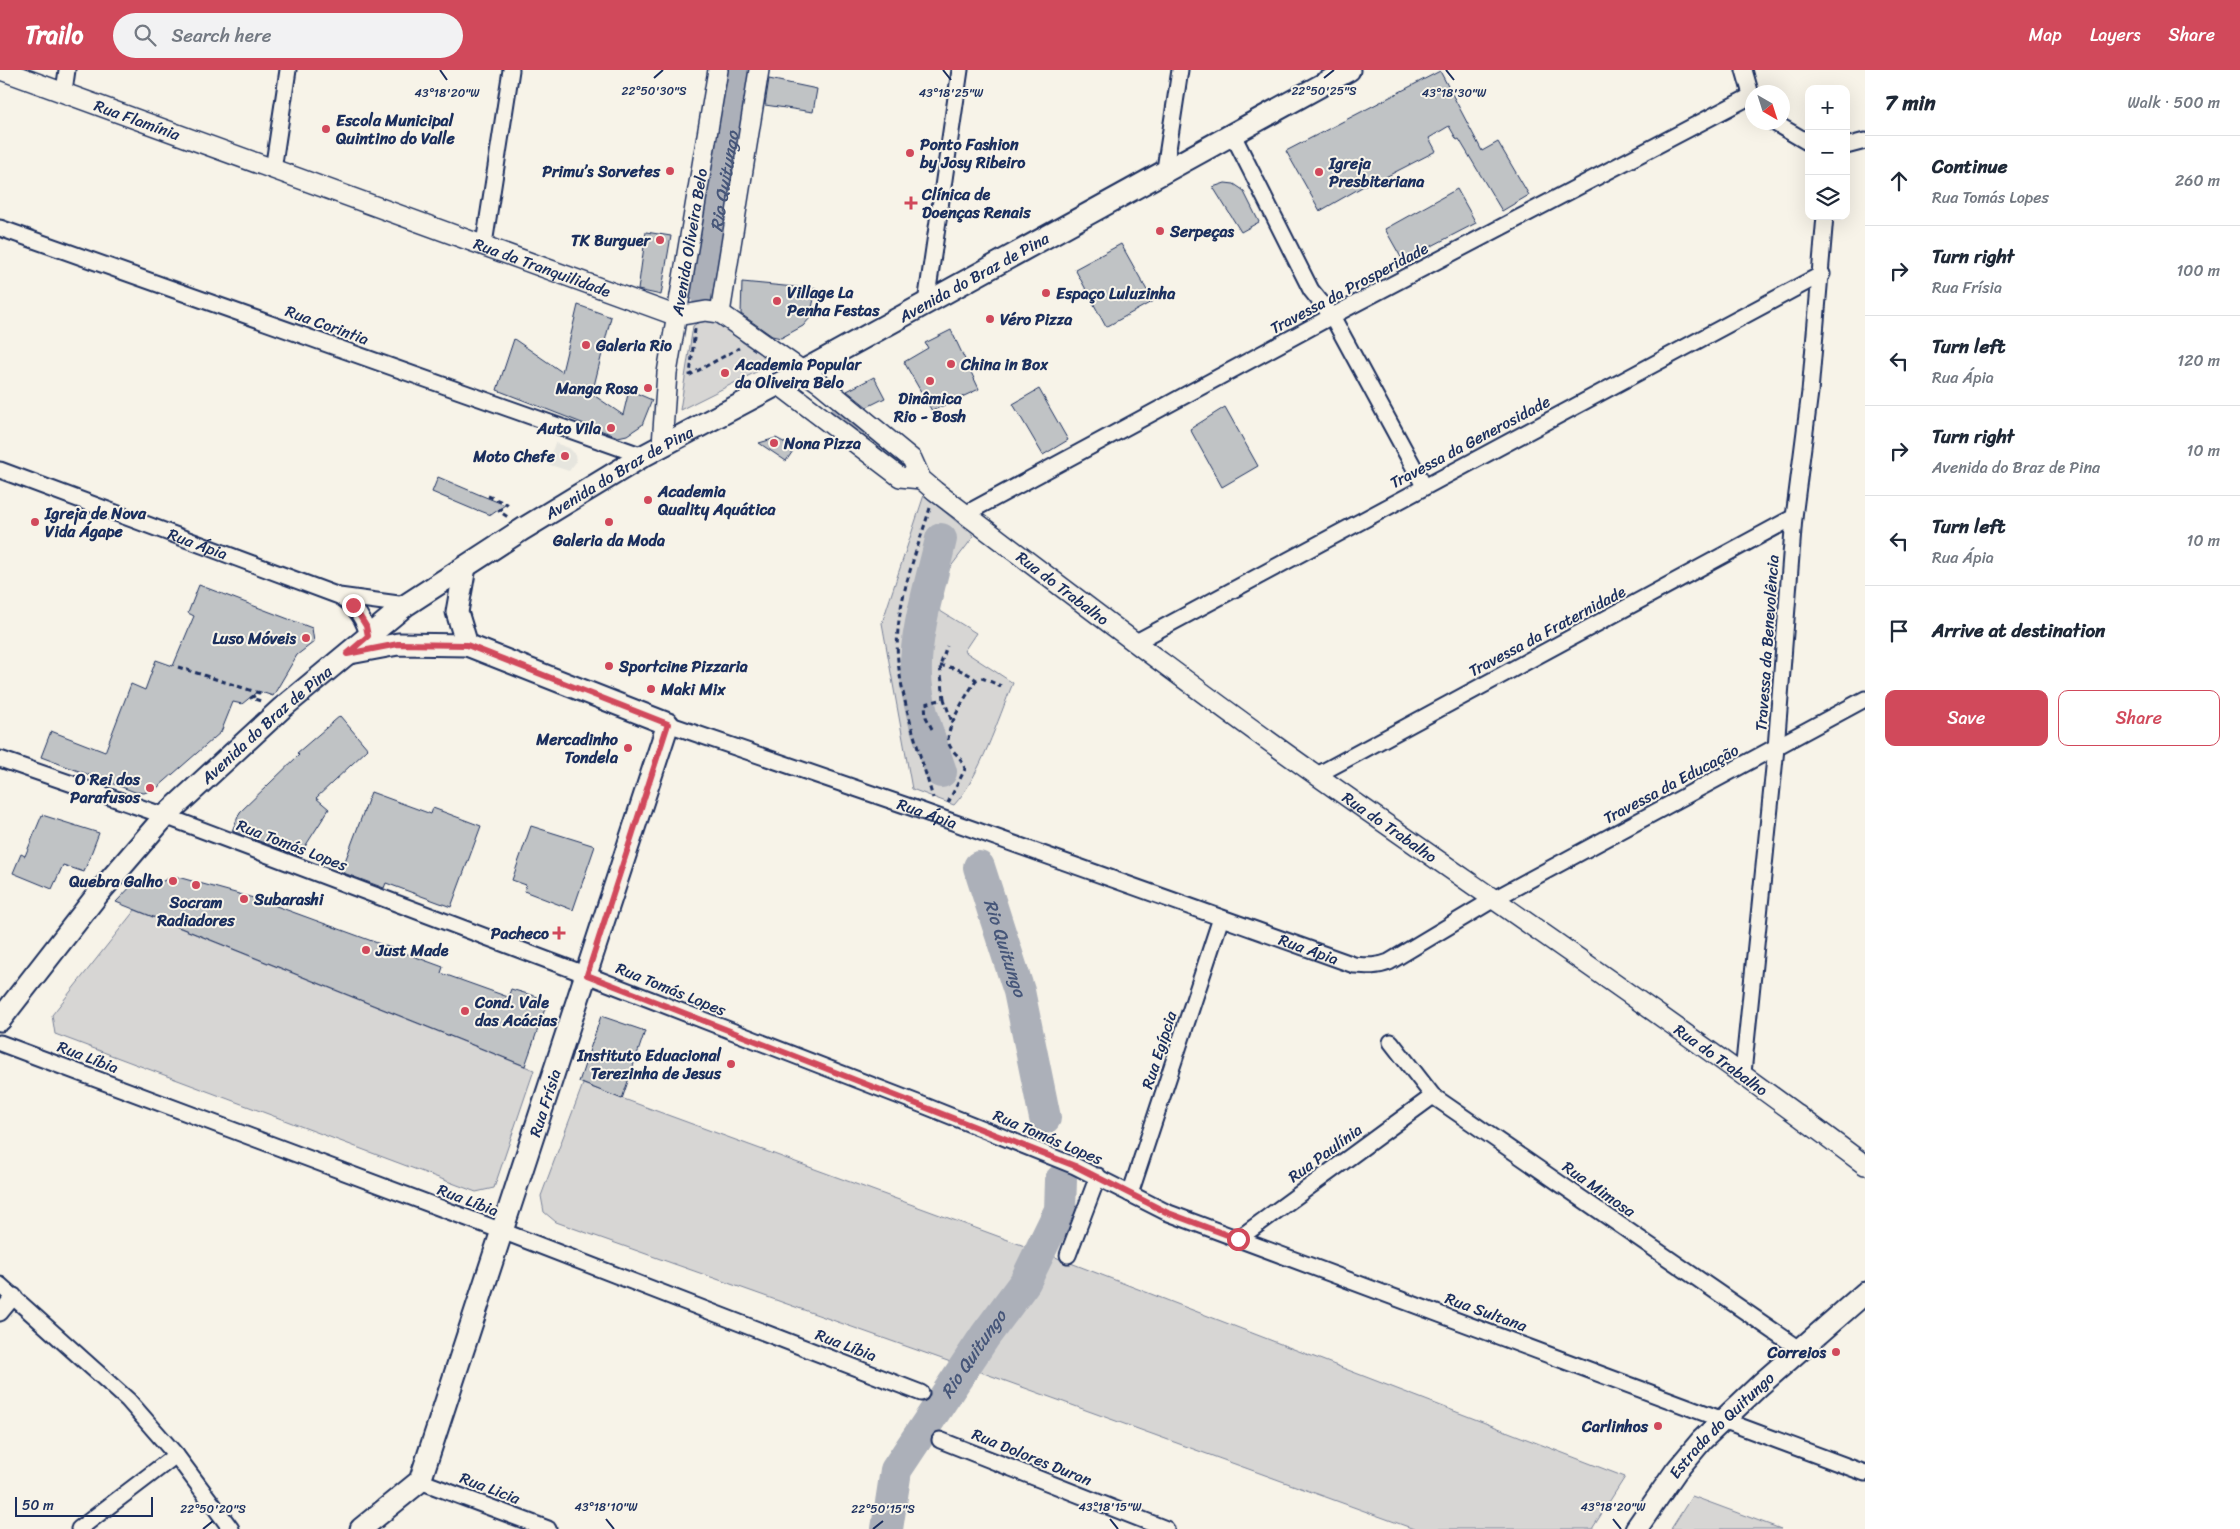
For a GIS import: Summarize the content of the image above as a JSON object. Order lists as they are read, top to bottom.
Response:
{
  "streets": {
    "main road": [
      "Avenida do Braz de Pina",
      "Rua Ápia",
      "Rua Frísia",
      "Estrada do Quitungo"
    ],
    "street": [
      "Rua Flamínia",
      "Avenida Oliveira Belo",
      "Rua da Tranquilidade",
      "Travessa da Prosperidade",
      "Rua Corintia",
      "Travessa da Generosidade",
      "Rua do Trabalho",
      "Travessa da Fraternidade",
      "Travessa da Benevolência",
      "Travessa da Educação",
      "Rua Tomás Lopes",
      "Rua Egípcia",
      "Rua Líbia",
      "Rua Paulínia",
      "Rua Mimosa",
      "Rua Sultana",
      "Rua Dolores Duran",
      "Rua Licia"
    ]
  },
  "crossings": [
    ["Rua Flamínia", "Rua da Tranquilidade"],
    ["Avenida Oliveira Belo", "Rua da Tranquilidade"],
    ["Avenida Oliveira Belo", "Avenida do Braz de Pina"],
    ["Avenida do Braz de Pina", "Rua Corintia"],
    ["Avenida do Braz de Pina", "Rua Ápia"],
    ["Avenida do Braz de Pina", "Rua do Trabalho"],
    ["Avenida do Braz de Pina", "Rua Tomás Lopes"],
    ["Travessa da Prosperidade", "Rua do Trabalho"],
    ["Travessa da Generosidade", "Rua do Trabalho"],
    ["Travessa da Generosidade", "Travessa da Benevolência"],
    ["Rua Ápia", "Rua do Trabalho"],
    ["Rua Ápia", "Travessa da Educação"],
    ["Rua Ápia", "Rua Egípcia"],
    ["Rua Ápia", "Rua Frísia"],
    ["Rua do Trabalho", "Travessa da Fraternidade"],
    ["Rua do Trabalho", "Travessa da Benevolência"],
    ["Rua do Trabalho", "Travessa da Educação"],
    ["Travessa da Fraternidade", "Travessa da Benevolência"],
    ["Travessa da Benevolência", "Travessa da Educação"],
    ["Rua Tomás Lopes", "Rua Egípcia"],
    ["Rua Tomás Lopes", "Rua Frísia"],
    ["Rua Tomás Lopes", "Rua Paulínia"],
    ["Rua Tomás Lopes", "Rua Sultana"],
    ["Rua Líbia", "Rua Frísia"],
    ["Rua Frísia", "Rua Licia"],
    ["Rua Paulínia", "Rua Mimosa"],
    ["Rua Paulínia", "Rua Sultana"],
    ["Rua Mimosa", "Estrada do Quitungo"],
    ["Rua Sultana", "Estrada do Quitungo"]
  ],
  "water": ["Rio Quitungo"],
  "places": {
    "other": [
      "Escola Municipal Quintino do Valle",
      "Ponto Fashion by Josy Ribeiro",
      "Primu’s Sorvetes",
      "Igreja Presbiteriana",
      "Serpeças",
      "TK Burguer",
      "Espaço Luluzinha",
      "Village La Penha Festas",
      "Véro Pizza",
      "Galeria Rio",
      "China in Box",
      "Academia Popular da Oliveira Belo",
      "Dinâmica Rio - Bosh",
      "Manga Rosa",
      "Auto Vila",
      "Nona Pizza",
      "Moto Chefe",
      "Academia Quality Aquática",
      "Igreja de Nova Vida Ágape",
      "Galeria da Moda",
      "Luso Móveis",
      "Sportcine Pizzaria",
      "Maki Mix",
      "Mercadinho Tondela",
      "O Rei dos Parafusos",
      "Quebra Galho",
      "Socram Radiadores",
      "Subarashi",
      "Just Made",
      "Cond. Vale das Acácias",
      "Instituto Eduacional Terezinha de Jesus",
      "Correios",
      "Carlinhos"
    ],
    "health": ["Clínica de Doenças Renais", "Pacheco"]
  },
  "scale_bar": "50 m",
  "north": "bottom right",
  "page": {
    "header": "Trailo",
    "search": "Search here",
    "nav": ["Map", "Layers", "Share"],
    "heading": ["7 min", "Walk · 500 m"],
    "map_buttons": ["+", "−"],
    "list": [
      ["Continue", "Rua Tomás Lopes", "260 m"],
      ["Turn right", "Rua Frísia", "100 m"],
      ["Turn left", "Rua Ápia", "120 m"],
      ["Turn right", "Avenida do Braz de Pina", "10 m"],
      ["Turn left", "Rua Ápia", "10 m"],
      "Arrive at destination"
    ],
    "buttons": ["Save", "Share"],
    "scale": "50 m"
  },
  "coordinates": [
    "22°50'30\"S",
    "22°50'25\"S",
    "43°18'20\"W",
    "43°18'25\"W",
    "43°18'30\"W",
    "43°18'10\"W",
    "43°18'15\"W",
    "22°50'20\"S",
    "22°50'15\"S"
  ]
}
